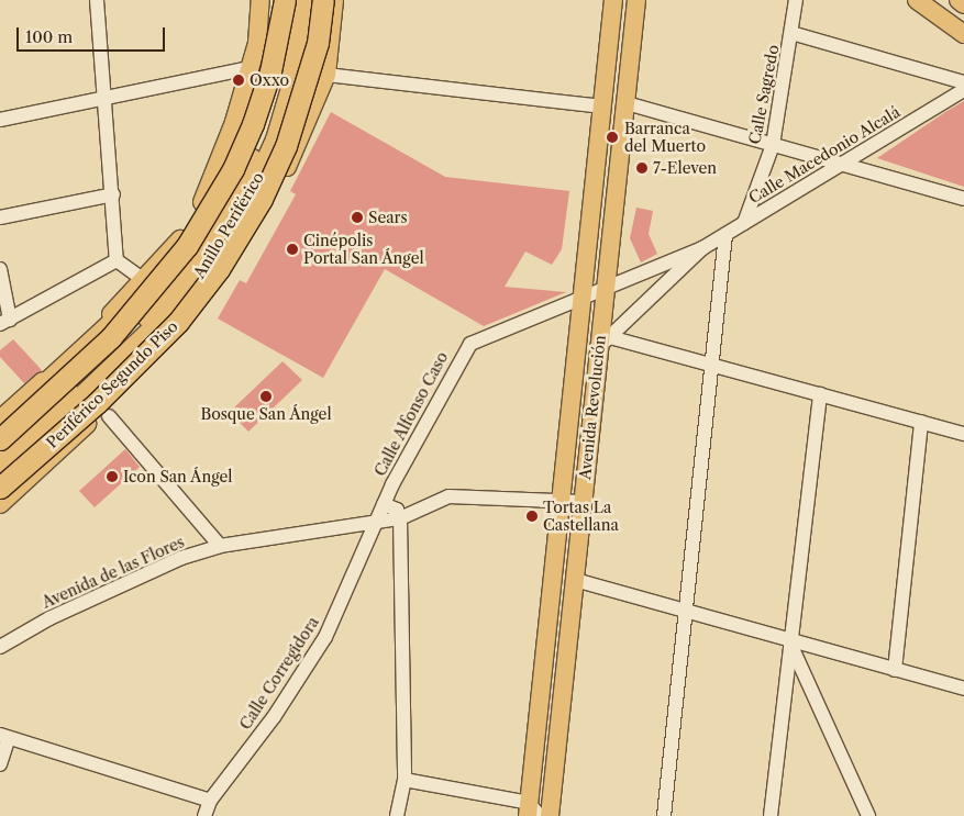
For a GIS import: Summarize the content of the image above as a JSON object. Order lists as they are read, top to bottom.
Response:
{
  "streets": {
    "highway": ["Anillo Periférico", "Periférico Segundo Piso"],
    "main road": ["Avenida Revolución"],
    "street": [
      "Calle Sagredo",
      "Calle Macedonio Alcalá",
      "Calle Alfonso Caso",
      "Avenida de las Flores",
      "Calle Corregidora"
    ]
  },
  "crossings": [
    ["Calle Sagredo", "Calle Macedonio Alcalá"],
    ["Calle Macedonio Alcalá", "Avenida Revolución"],
    ["Calle Macedonio Alcalá", "Calle Alfonso Caso"],
    ["Avenida Revolución", "Calle Alfonso Caso"],
    ["Calle Alfonso Caso", "Avenida de las Flores"],
    ["Calle Alfonso Caso", "Calle Corregidora"],
    ["Avenida de las Flores", "Calle Corregidora"]
  ],
  "places": [
    "Oxxo",
    "Barranca del Muerto",
    "7-Eleven",
    "Sears",
    "Cinépolis Portal San Ángel",
    "Bosque San Ángel",
    "Icon San Ángel",
    "Tortas La Castellana"
  ],
  "scale_bar": "100 m"
}
